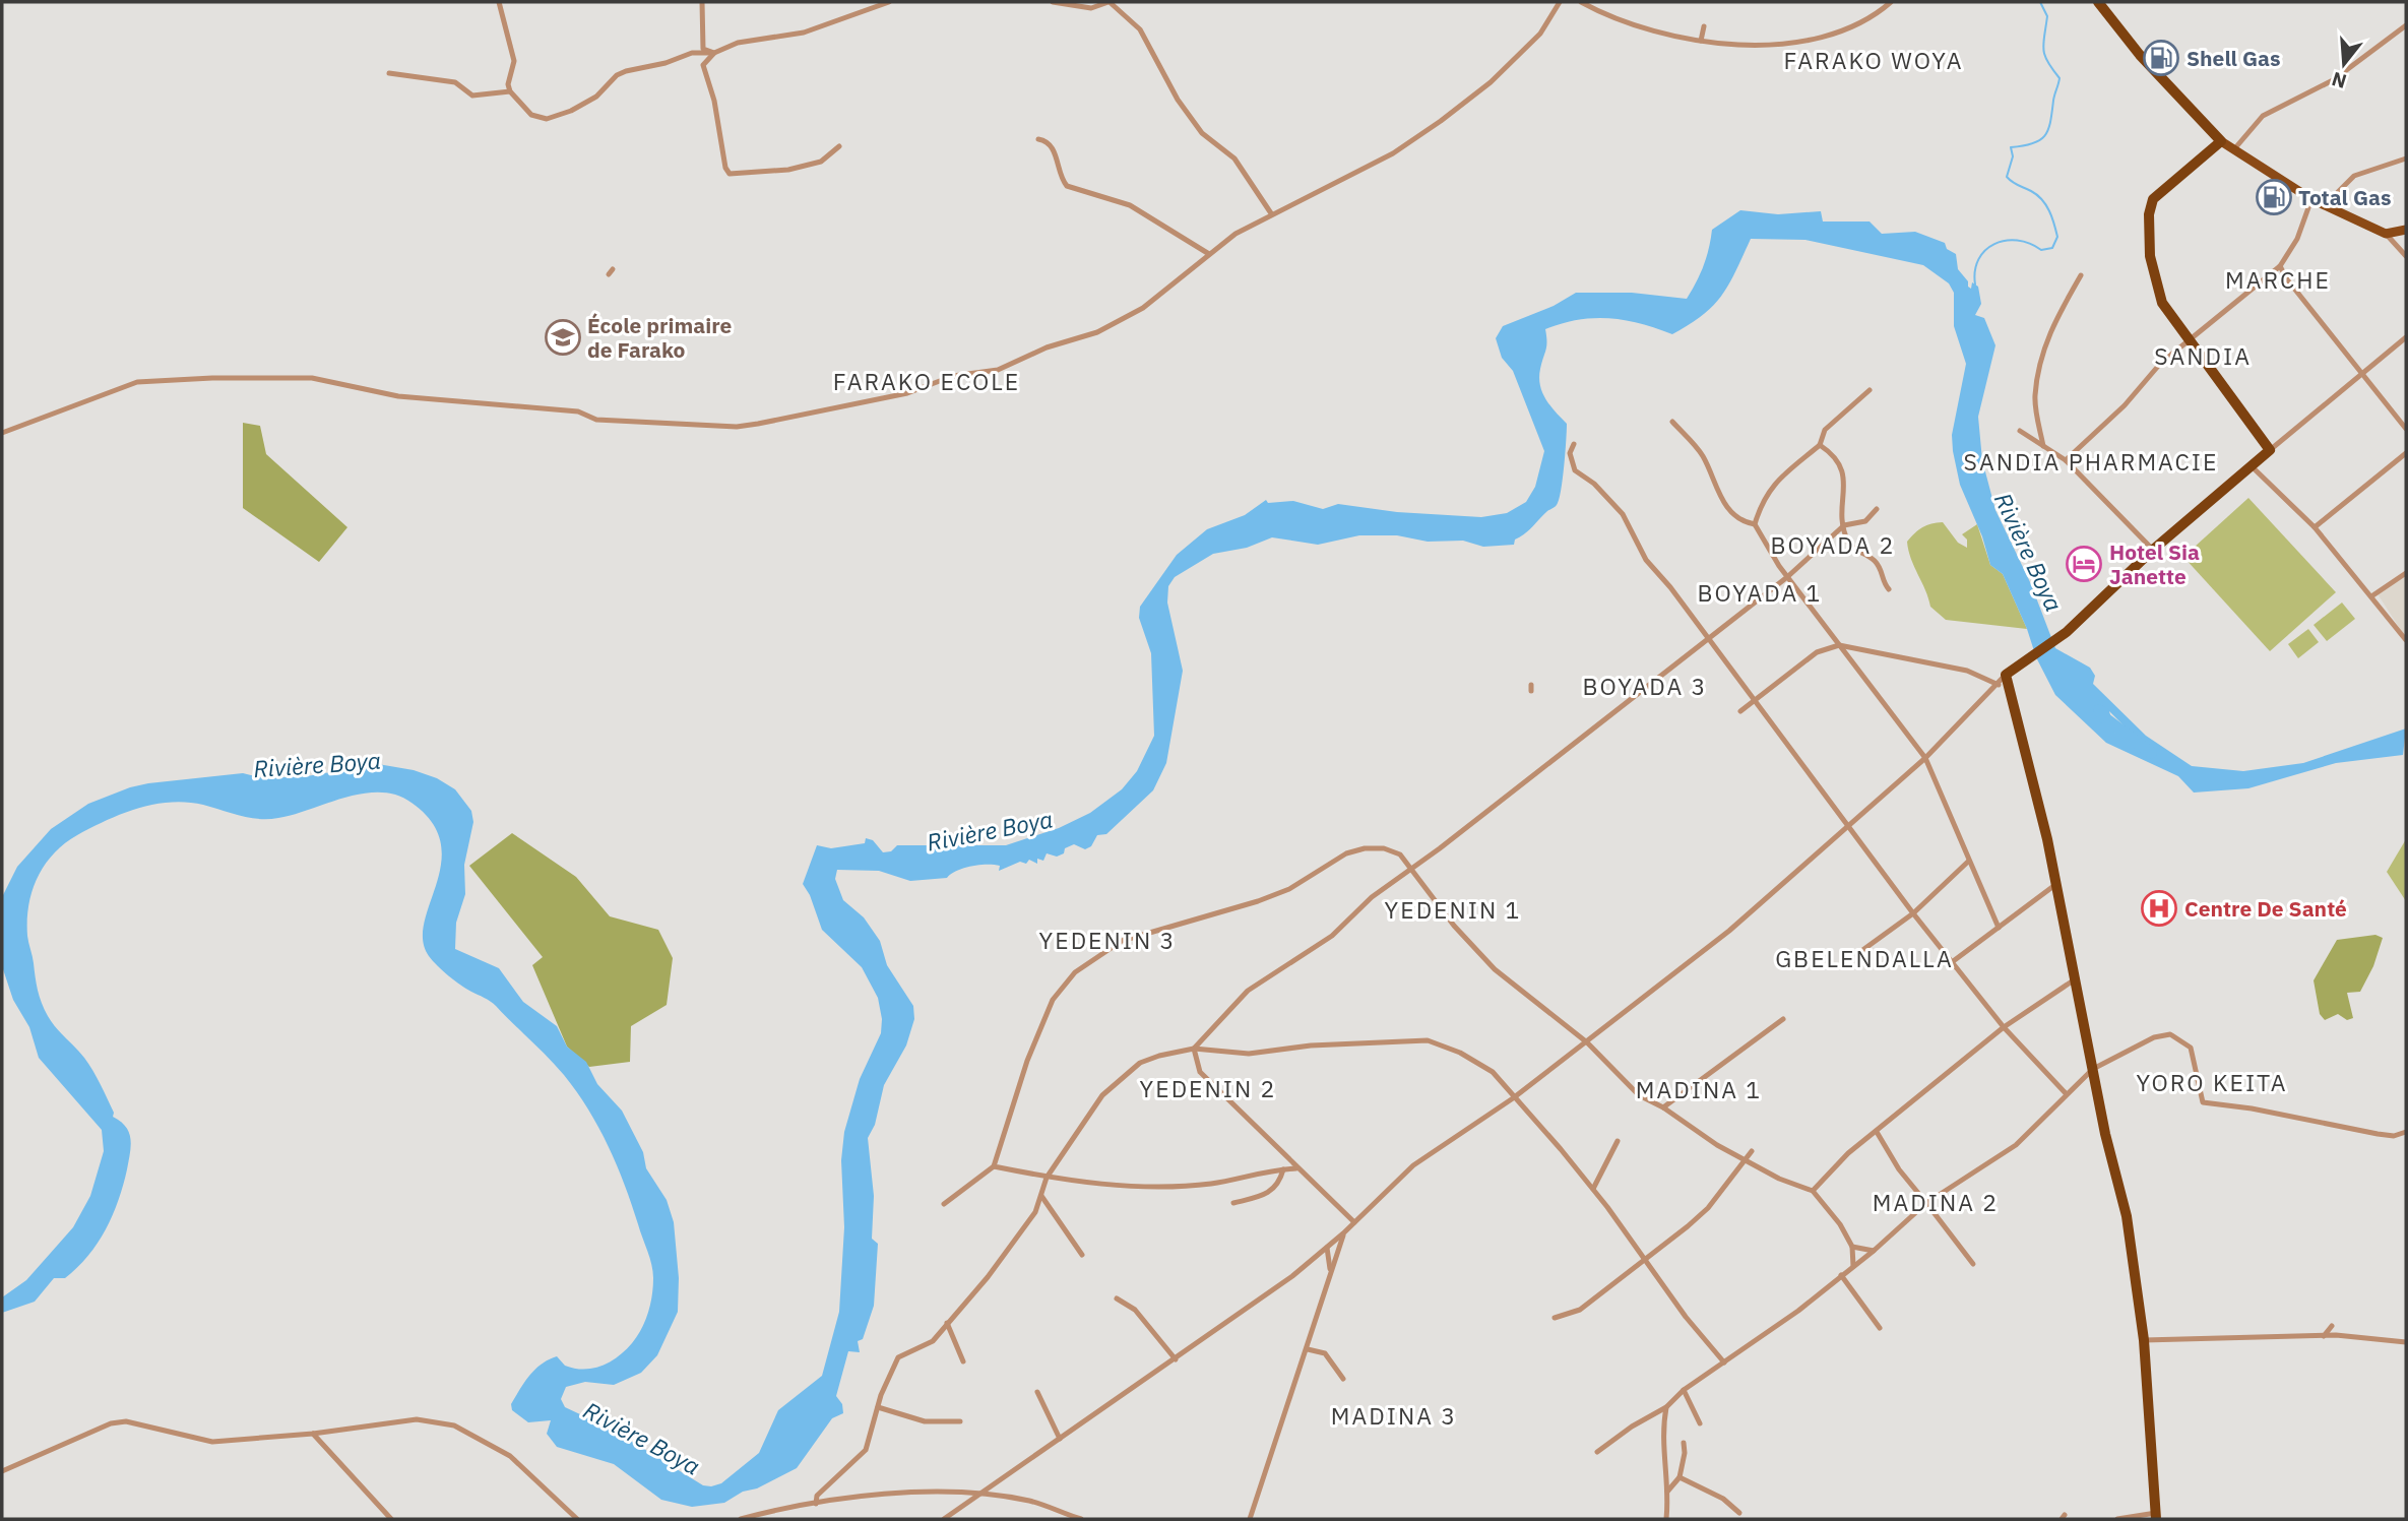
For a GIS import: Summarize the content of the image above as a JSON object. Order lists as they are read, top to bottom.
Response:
{
  "districts": [
    "FARAKO WOYA",
    "MARCHE",
    "SANDIA",
    "FARAKO ECOLE",
    "SANDIA PHARMACIE",
    "BOYADA 2",
    "BOYADA 1",
    "BOYADA 3",
    "YEDENIN 1",
    "YEDENIN 3",
    "GBELENDALLA",
    "YORO KEITA",
    "YEDENIN 2",
    "MADINA 1",
    "MADINA 2",
    "MADINA 3"
  ],
  "water": ["Rivière Boya"],
  "places": {
    "fuel station": ["Shell Gas", "Total Gas"],
    "school or university": ["École primaire de Farako"],
    "hotel": ["Hotel Sia Janette"],
    "hospital": ["Centre De Santé"]
  },
  "north": "bottom"
}
